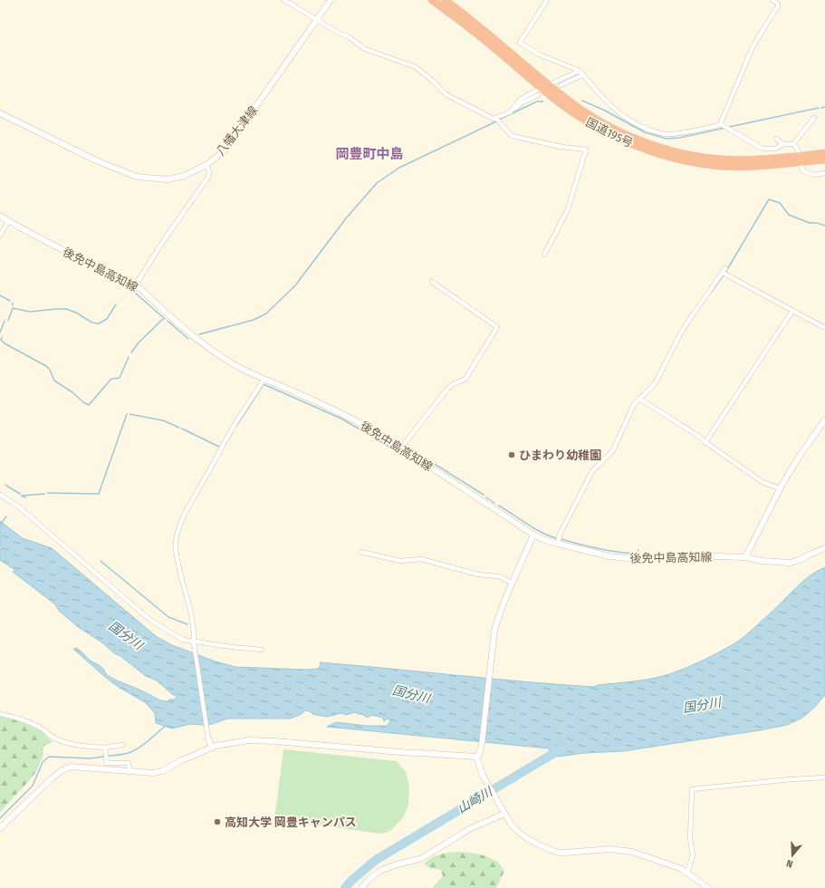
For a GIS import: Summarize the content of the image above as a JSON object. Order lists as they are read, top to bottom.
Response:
{
  "streets": {
    "highway": ["国道195号"],
    "street": ["八幡大津線", "後免中島高知線"]
  },
  "districts": ["岡豊町中島"],
  "water": ["国分川", "山崎川"],
  "places": ["ひまわり幼稚園", "高知大学 岡豊キャンパス"],
  "north": "bottom"
}
